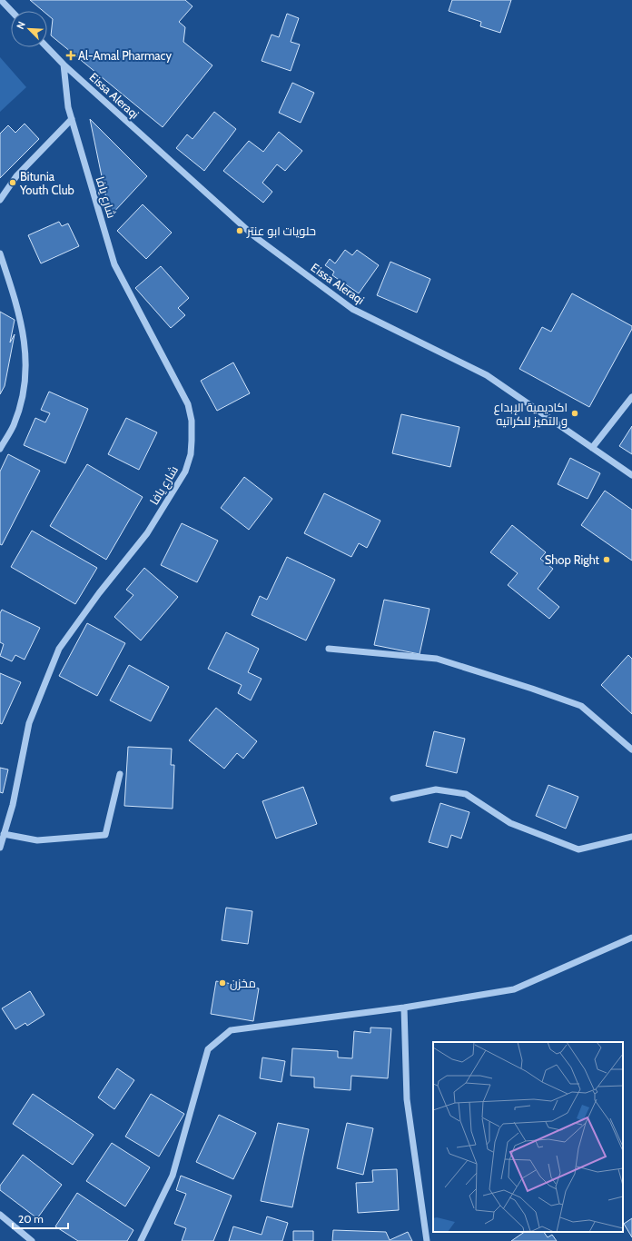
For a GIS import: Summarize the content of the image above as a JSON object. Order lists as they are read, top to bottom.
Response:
{
  "streets": {
    "street": ["Eissa Aleraqi", "شارع يافا"]
  },
  "crossings": [
    ["Eissa Aleraqi", "شارع يافا"]
  ],
  "places": {
    "health": ["Al-Amal Pharmacy"],
    "other": [
      "Bitunia Youth Club",
      "حلويات ابو عنتر",
      "اكاديمية الإبداع و التميز للكراتيه",
      "Shop Right",
      "مخزن"
    ]
  },
  "scale_bar": "20 m",
  "north": "top left"
}
